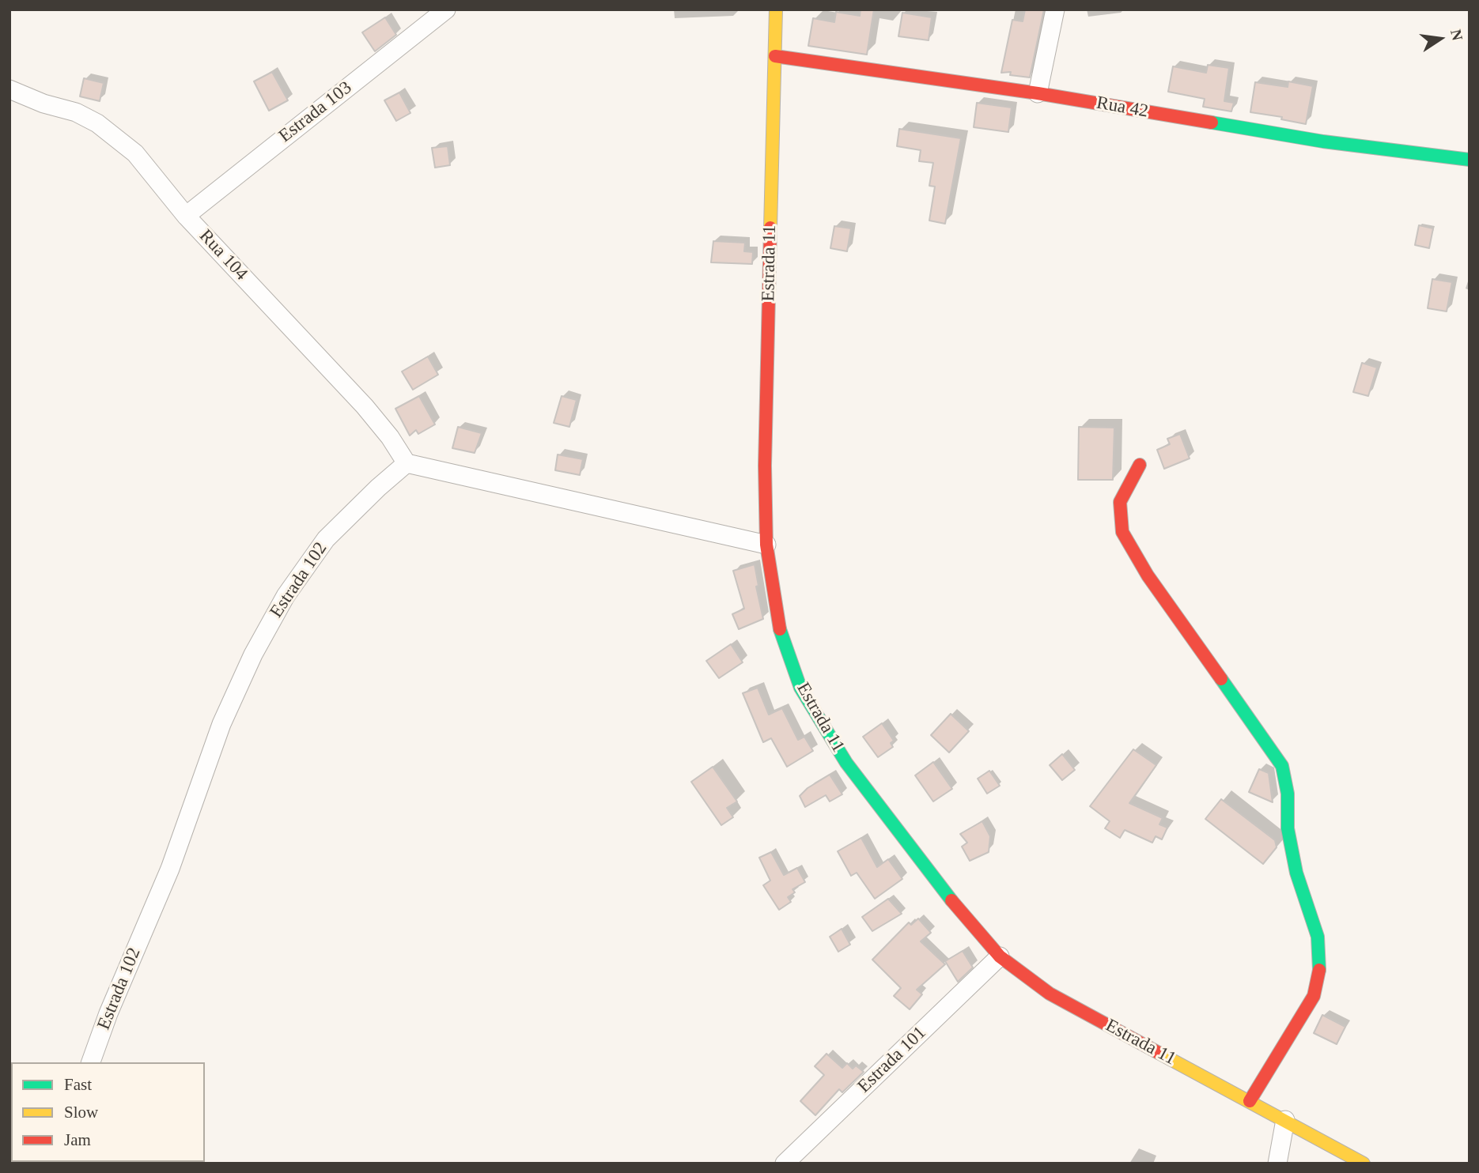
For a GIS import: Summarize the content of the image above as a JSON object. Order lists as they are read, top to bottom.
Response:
{
  "streets": {
    "street": [
      "Rua 42",
      "Estrada 103",
      "Rua 104",
      "Estrada 11",
      "Estrada 102",
      "Estrada 101"
    ]
  },
  "crossings": [
    ["Rua 42", "Estrada 11"],
    ["Estrada 103", "Rua 104"],
    ["Rua 104", "Estrada 102"],
    ["Estrada 11", "Estrada 101"]
  ],
  "legend": ["Fast", "Slow", "Jam"],
  "north": "right"
}
